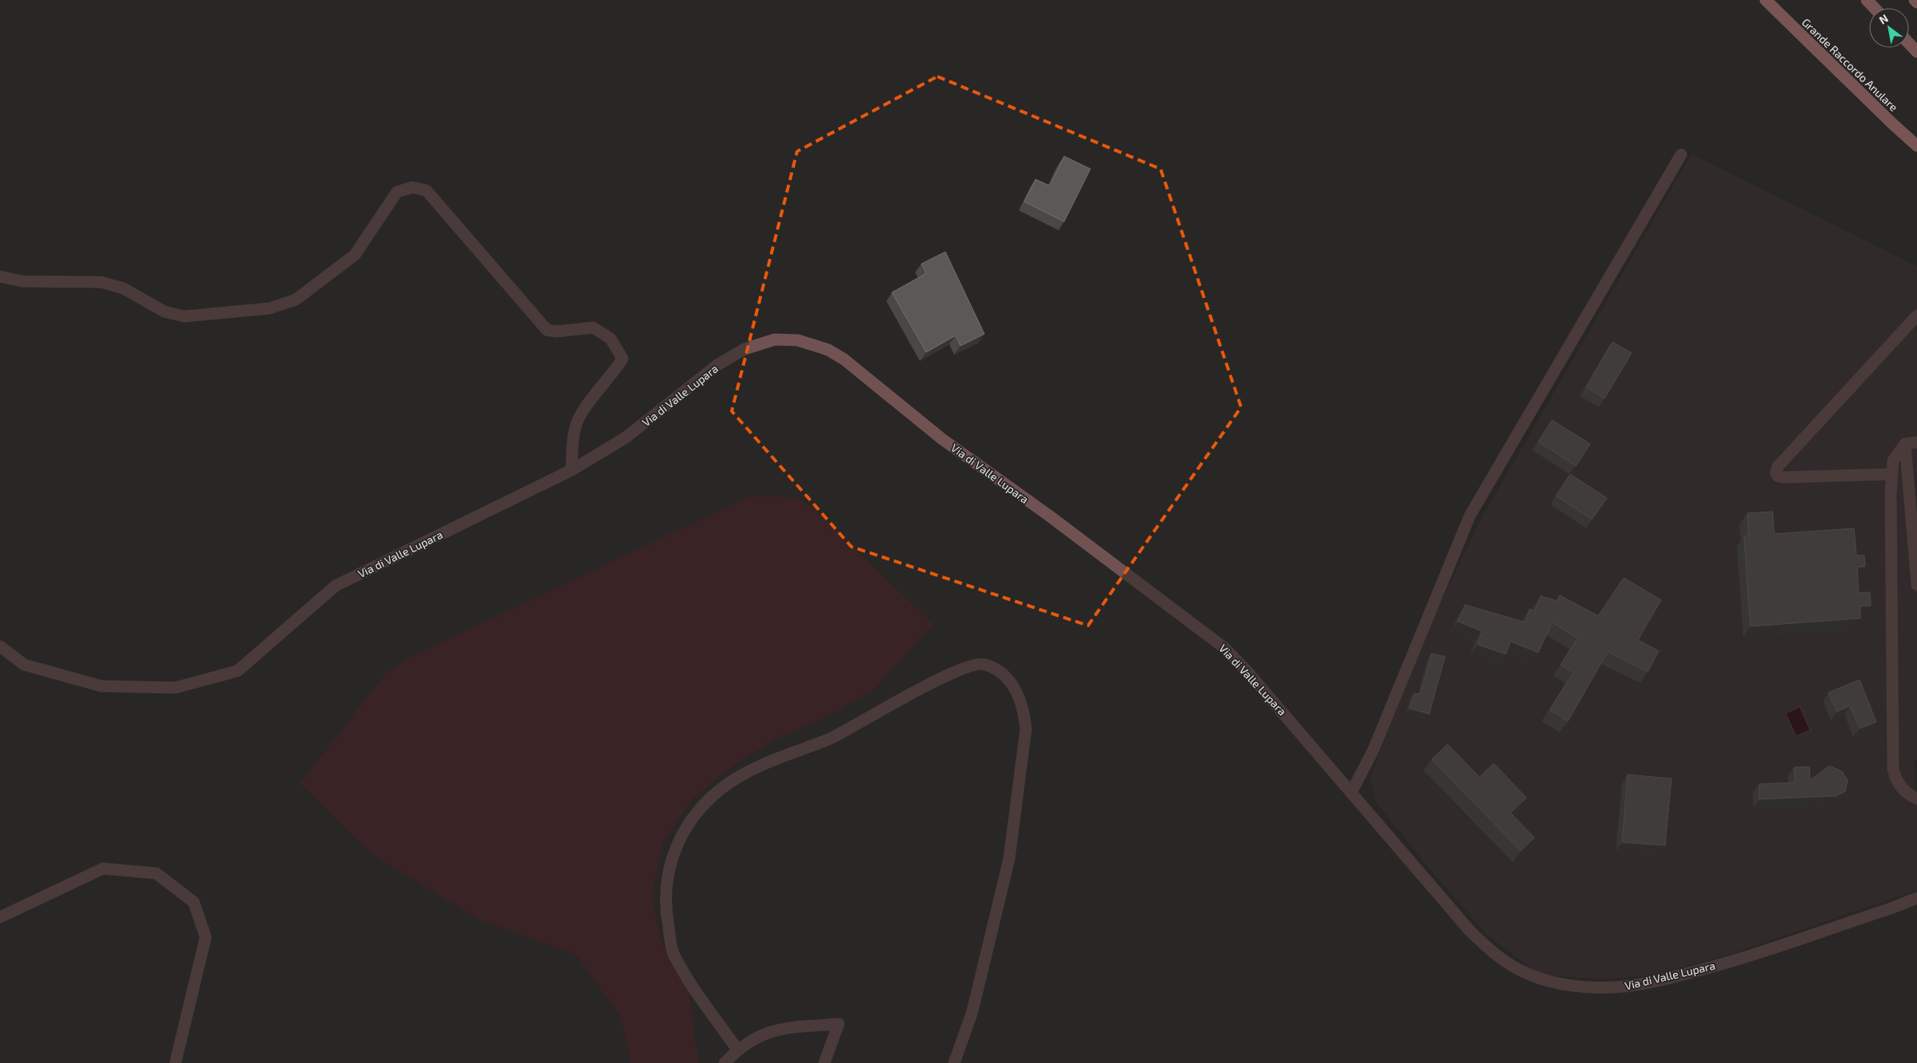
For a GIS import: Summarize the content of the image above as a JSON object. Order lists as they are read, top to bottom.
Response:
{
  "streets": {
    "highway": ["Grande Raccordo Anulare"],
    "street": ["Via di Valle Lupara"]
  },
  "north": "top left"
}
